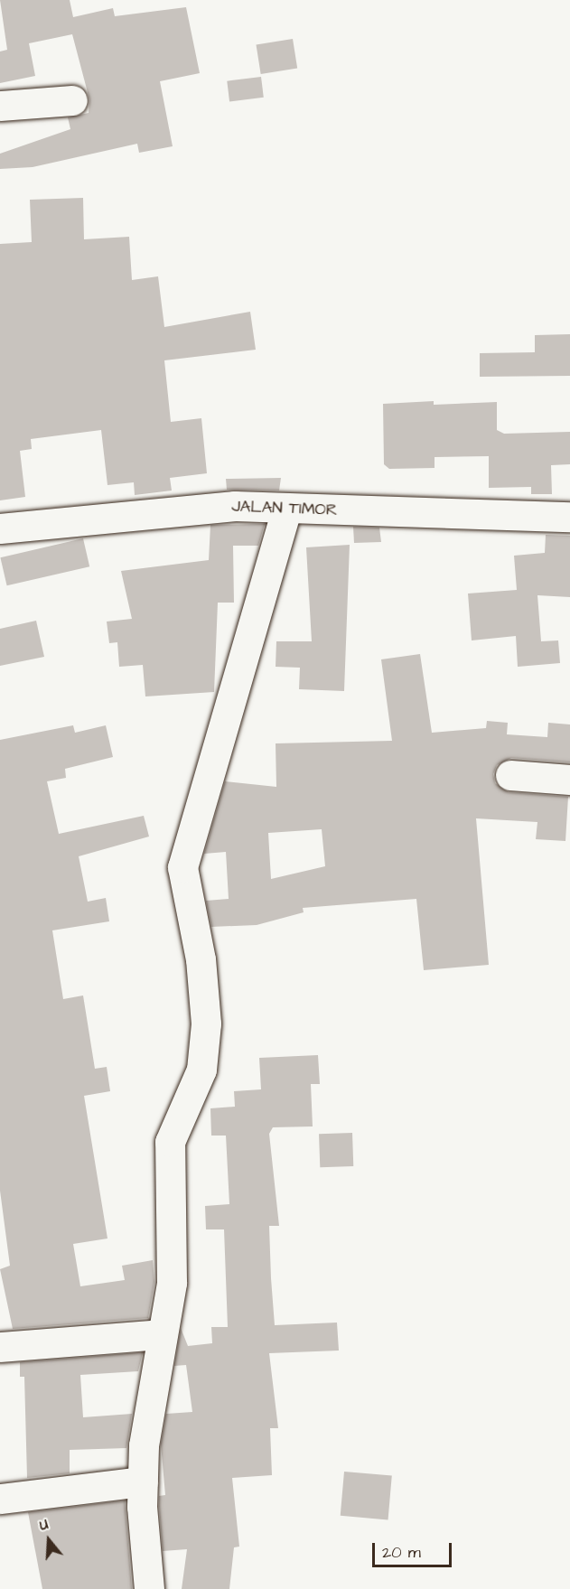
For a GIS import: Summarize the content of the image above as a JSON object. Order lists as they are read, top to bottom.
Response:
{
  "streets": {
    "street": ["JALAN TIMOR"]
  },
  "scale_bar": "20 m",
  "north": "top"
}
